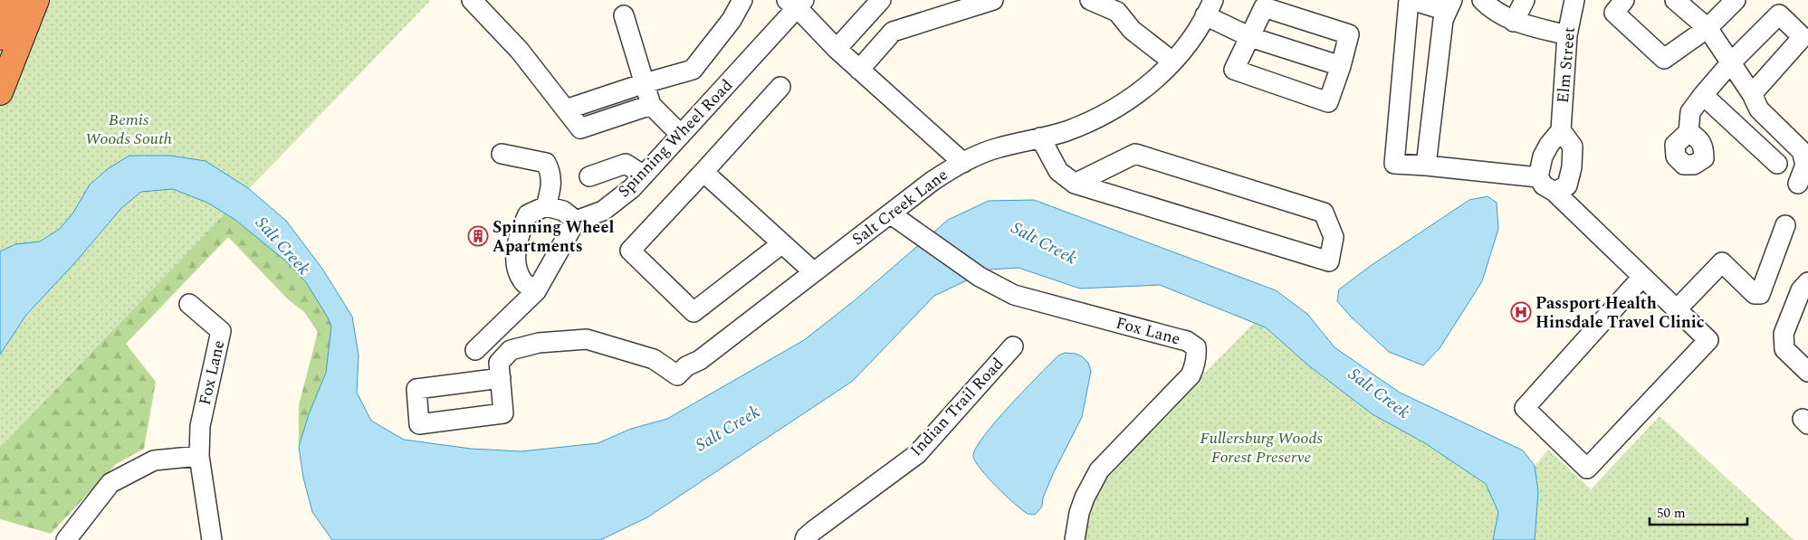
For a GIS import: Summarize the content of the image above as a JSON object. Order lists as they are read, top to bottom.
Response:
{
  "streets": {
    "street": [
      "Elm Street",
      "Spinning Wheel Road",
      "Salt Creek Lane",
      "Fox Lane",
      "Indian Trail Road"
    ]
  },
  "crossings": [
    ["Salt Creek Lane", "Fox Lane"]
  ],
  "water": ["Salt Creek"],
  "parks": ["Bemis Woods South", "Fullersburg Woods Forest Preserve"],
  "places": {
    "building": ["Spinning Wheel Apartments"],
    "hospital": ["Passport Health Hinsdale Travel Clinic"]
  },
  "scale_bar": "50 m"
}
